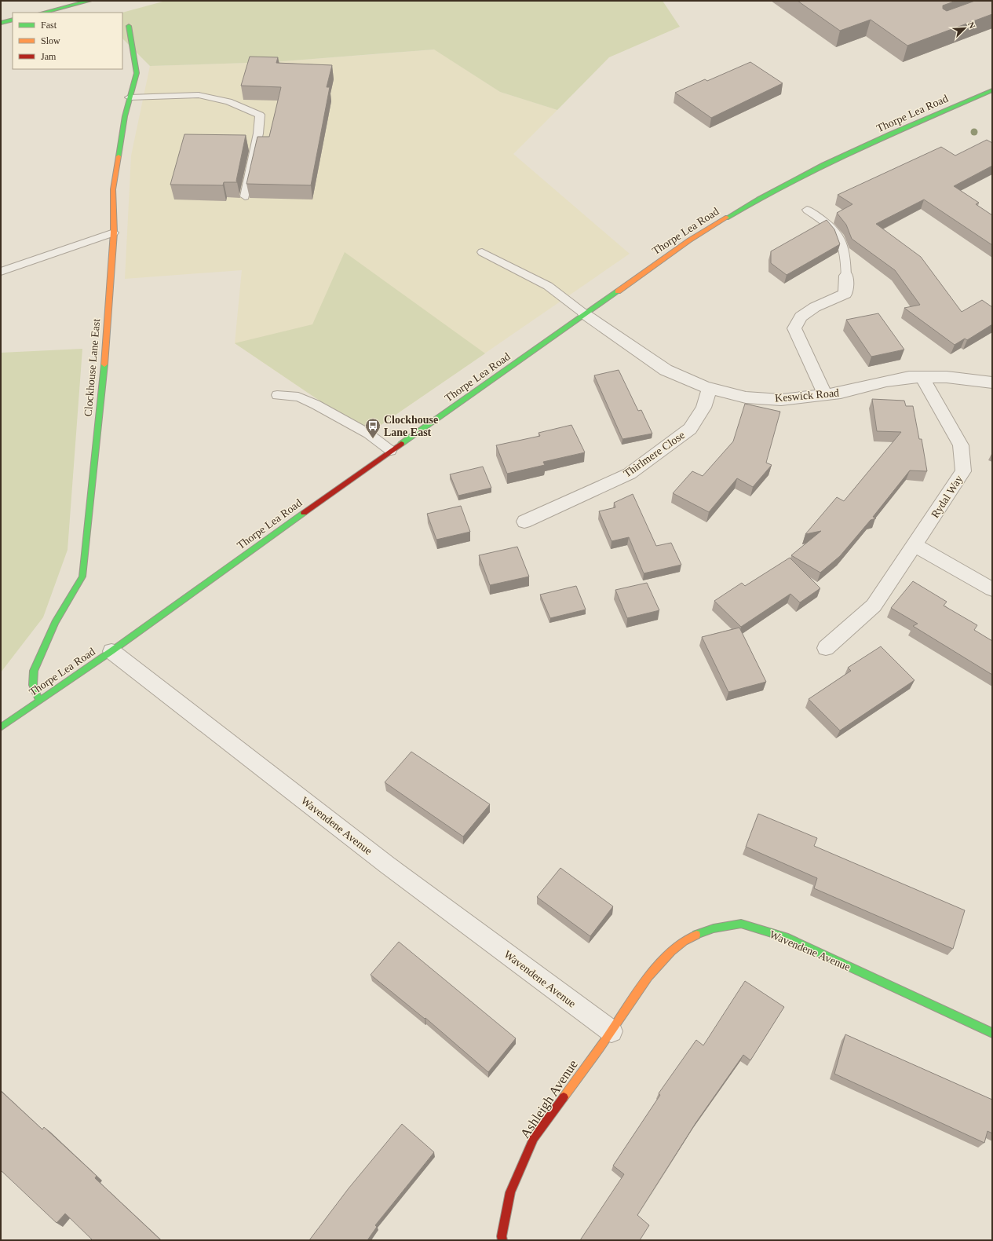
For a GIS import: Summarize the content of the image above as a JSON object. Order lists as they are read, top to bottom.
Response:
{
  "streets": {
    "main road": [
      "Thorpe Lea Road",
      "Clockhouse Lane East",
      "Wavendene Avenue",
      "Ashleigh Avenue"
    ],
    "street": ["Keswick Road", "Thirlmere Close", "Rydal Way"]
  },
  "crossings": [
    ["Thorpe Lea Road", "Clockhouse Lane East"],
    ["Thorpe Lea Road", "Keswick Road"],
    ["Thorpe Lea Road", "Wavendene Avenue"],
    ["Keswick Road", "Thirlmere Close"],
    ["Keswick Road", "Rydal Way"],
    ["Wavendene Avenue", "Ashleigh Avenue"]
  ],
  "places": {
    "bus stop": ["Clockhouse Lane East"]
  },
  "legend": ["Fast", "Slow", "Jam"],
  "north": "top right"
}
